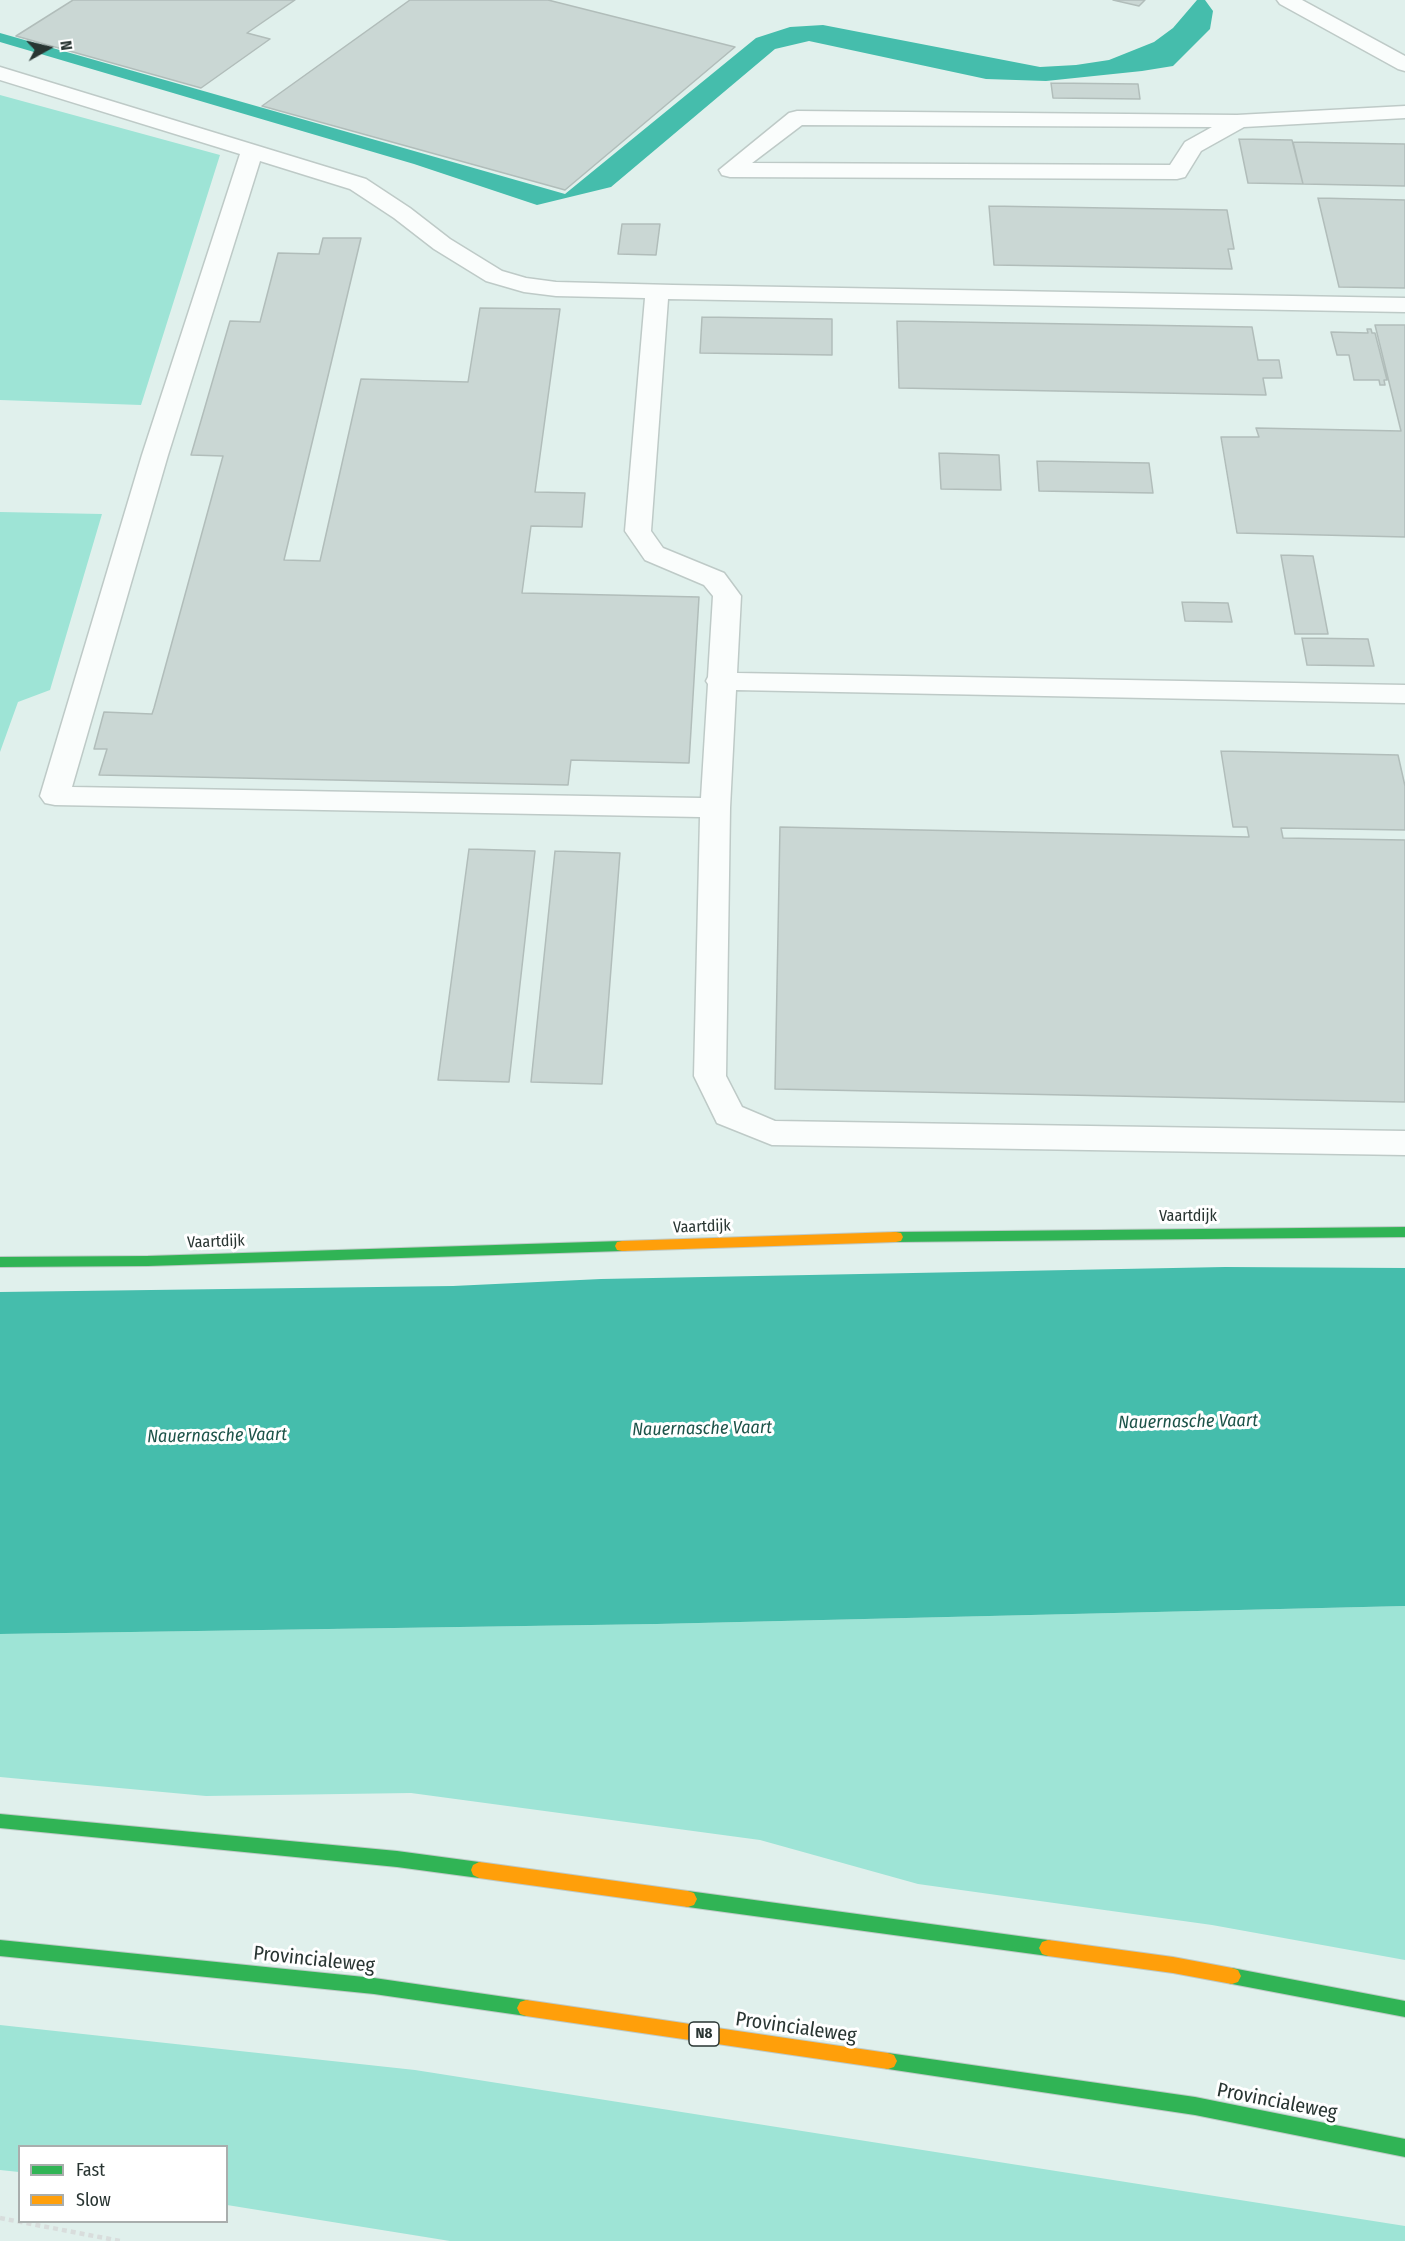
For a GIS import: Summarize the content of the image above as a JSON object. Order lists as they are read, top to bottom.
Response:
{
  "streets": {
    "main road": ["Vaartdijk", "Provincialeweg", "N8"]
  },
  "water": ["Nauernasche Vaart"],
  "legend": ["Fast", "Slow"],
  "north": "right"
}
